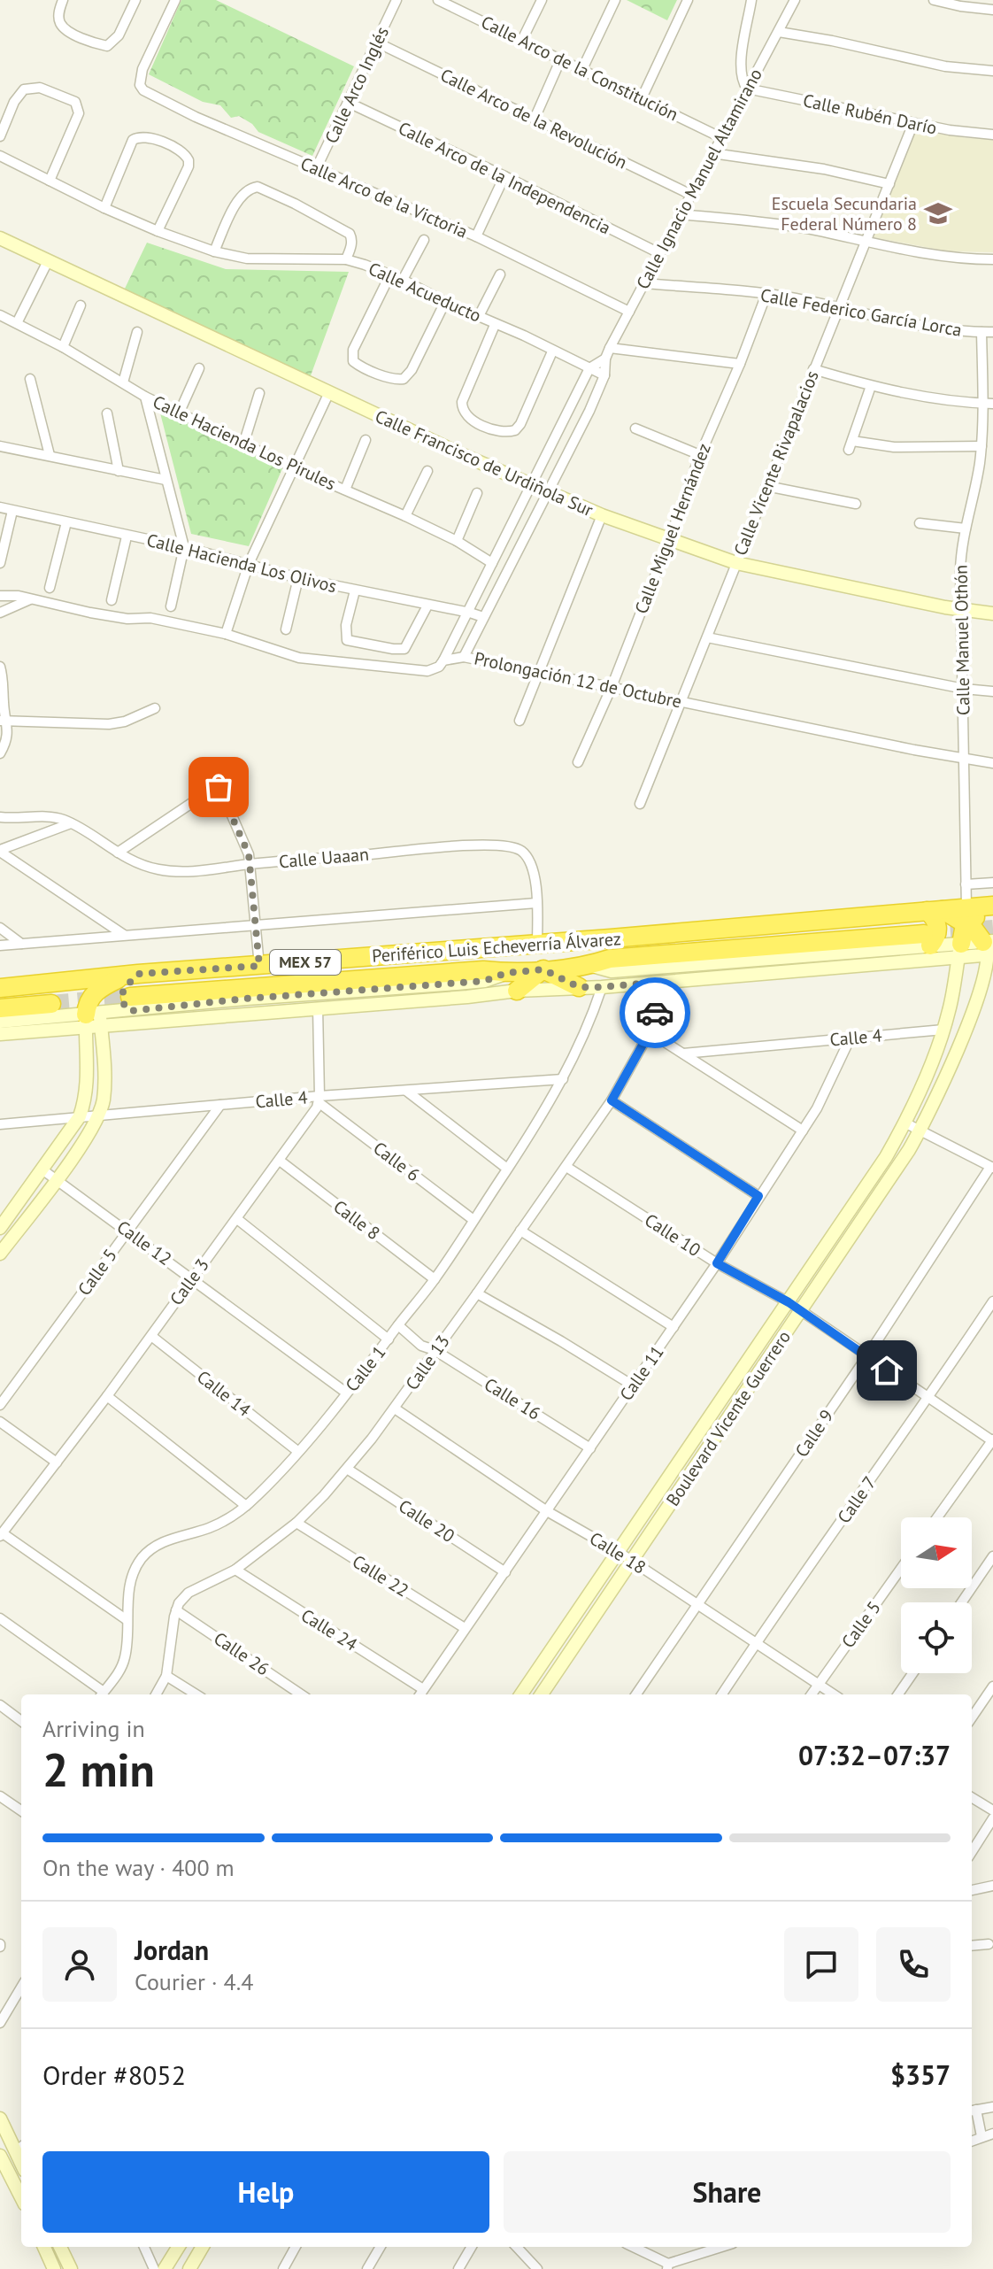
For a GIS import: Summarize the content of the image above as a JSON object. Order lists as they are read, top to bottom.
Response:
{
  "streets": {
    "highway": ["Periférico Luis Echeverría Álvarez", "MEX 57"],
    "street": [
      "Calle Arco de la Constitución",
      "Calle Arco Inglés",
      "Calle Rubén Darío",
      "Calle Arco de la Revolución",
      "Calle Arco de la Independencia",
      "Calle Ignacio Manuel Altamirano",
      "Calle Arco de la Victoria",
      "Calle Acueducto",
      "Calle Federico García Lorca",
      "Calle Hacienda Los Pirules",
      "Calle Francisco de Urdiñola Sur",
      "Calle Vicente Rivapalacios",
      "Calle Miguel Hernández",
      "Calle Hacienda Los Olivos",
      "Calle Manuel Othón",
      "Prolongación 12 de Octubre",
      "Calle Uaaan",
      "Calle 4",
      "Calle 6",
      "Calle 8",
      "Calle 10",
      "Calle 12",
      "Calle 5",
      "Calle 3",
      "Calle 13",
      "Calle 1",
      "Calle 11",
      "Calle 14",
      "Calle 16",
      "Boulevard Vicente Guerrero",
      "Calle 9",
      "Calle 7",
      "Calle 20",
      "Calle 18",
      "Calle 22",
      "Calle 24",
      "Calle 26"
    ]
  },
  "crossings": [
    ["Calle Arco de la Constitución", "Calle Ignacio Manuel Altamirano"],
    ["Calle Arco Inglés", "Calle Arco de la Revolución"],
    ["Calle Arco Inglés", "Calle Arco de la Independencia"],
    ["Calle Arco Inglés", "Calle Arco de la Victoria"],
    ["Calle Rubén Darío", "Calle Ignacio Manuel Altamirano"],
    ["Calle Rubén Darío", "Calle Vicente Rivapalacios"],
    ["Calle Arco de la Revolución", "Calle Ignacio Manuel Altamirano"],
    ["Calle Arco de la Independencia", "Calle Ignacio Manuel Altamirano"],
    ["Calle Ignacio Manuel Altamirano", "Calle Arco de la Victoria"],
    ["Calle Ignacio Manuel Altamirano", "Calle Acueducto"],
    ["Calle Ignacio Manuel Altamirano", "Calle Federico García Lorca"],
    ["Calle Ignacio Manuel Altamirano", "Calle Francisco de Urdiñola Sur"],
    ["Calle Ignacio Manuel Altamirano", "Calle Hacienda Los Olivos"],
    ["Calle Ignacio Manuel Altamirano", "Prolongación 12 de Octubre"],
    ["Calle Federico García Lorca", "Calle Vicente Rivapalacios"],
    ["Calle Federico García Lorca", "Calle Miguel Hernández"],
    ["Calle Federico García Lorca", "Calle Manuel Othón"],
    ["Calle Francisco de Urdiñola Sur", "Calle Vicente Rivapalacios"],
    ["Calle Francisco de Urdiñola Sur", "Calle Miguel Hernández"],
    ["Calle Francisco de Urdiñola Sur", "Calle Manuel Othón"],
    ["Calle Vicente Rivapalacios", "Prolongación 12 de Octubre"],
    ["Calle Miguel Hernández", "Prolongación 12 de Octubre"],
    ["Calle Manuel Othón", "Prolongación 12 de Octubre"],
    ["Calle Manuel Othón", "Periférico Luis Echeverría Álvarez"],
    ["Calle Uaaan", "Periférico Luis Echeverría Álvarez"],
    ["Periférico Luis Echeverría Álvarez", "Calle 13"],
    ["Periférico Luis Echeverría Álvarez", "Calle 1"],
    ["Periférico Luis Echeverría Álvarez", "Boulevard Vicente Guerrero"],
    ["Calle 4", "Calle 6"],
    ["Calle 4", "Calle 5"],
    ["Calle 4", "Calle 3"],
    ["Calle 4", "Calle 1"],
    ["Calle 4", "Calle 11"],
    ["Calle 4", "Boulevard Vicente Guerrero"],
    ["Calle 6", "Calle 3"],
    ["Calle 6", "Calle 1"],
    ["Calle 8", "Calle 3"],
    ["Calle 8", "Calle 1"],
    ["Calle 10", "Calle 13"],
    ["Calle 10", "Calle 11"],
    ["Calle 10", "Boulevard Vicente Guerrero"],
    ["Calle 10", "Calle 9"],
    ["Calle 10", "Calle 7"],
    ["Calle 12", "Calle 5"],
    ["Calle 12", "Calle 3"],
    ["Calle 12", "Calle 1"],
    ["Calle 5", "Calle 18"],
    ["Calle 3", "Calle 14"],
    ["Calle 13", "Calle 16"],
    ["Calle 13", "Calle 20"],
    ["Calle 13", "Calle 18"],
    ["Calle 13", "Calle 22"],
    ["Calle 13", "Calle 24"],
    ["Calle 13", "Calle 26"],
    ["Calle 1", "Calle 14"],
    ["Calle 1", "Calle 16"],
    ["Calle 11", "Calle 16"],
    ["Calle 11", "Calle 20"],
    ["Calle 11", "Calle 18"],
    ["Calle 11", "Calle 22"],
    ["Calle 11", "Calle 24"],
    ["Boulevard Vicente Guerrero", "Calle 18"],
    ["Calle 9", "Calle 18"],
    ["Calle 7", "Calle 18"]
  ],
  "places": {
    "school or university": ["Escuela Secundaria Federal Número 8"]
  },
  "north": "right",
  "page": {
    "heading": ["2 min", "Arriving in", "07:32–07:37"],
    "panel": [
      "Jordan",
      "Courier · 4.4",
      "Order #8052",
      "$357"
    ],
    "bar": "On the way · 400 m",
    "buttons": ["Help", "Share"]
  }
}
